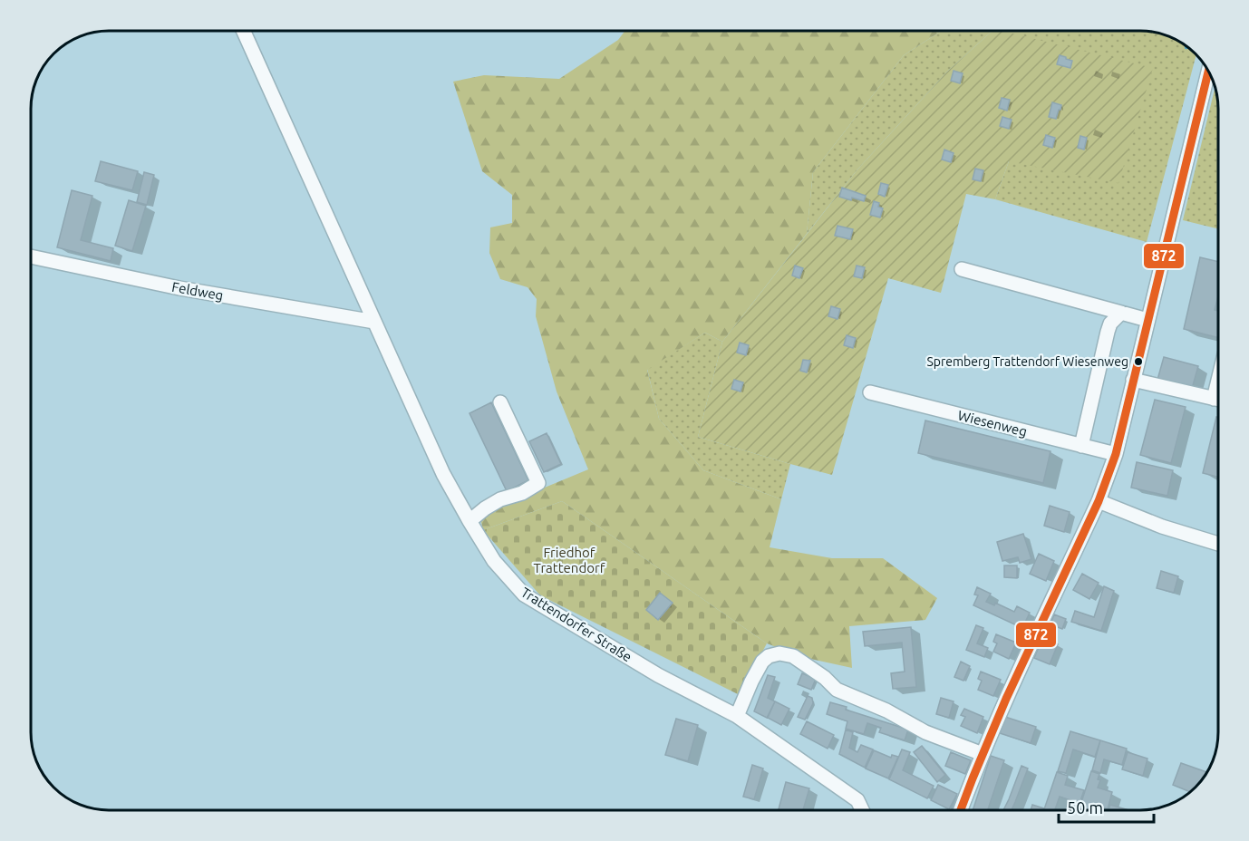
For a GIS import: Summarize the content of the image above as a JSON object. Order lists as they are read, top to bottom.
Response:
{
  "streets": {
    "street": ["Feldweg", "Wiesenweg", "Trattendorfer Straße"]
  },
  "crossings": [
    ["Feldweg", "Trattendorfer Straße"]
  ],
  "parks": ["Friedhof Trattendorf"],
  "places": ["Spremberg Trattendorf Wiesenweg"],
  "lines": ["transit line 872"],
  "scale_bar": "50 m"
}
